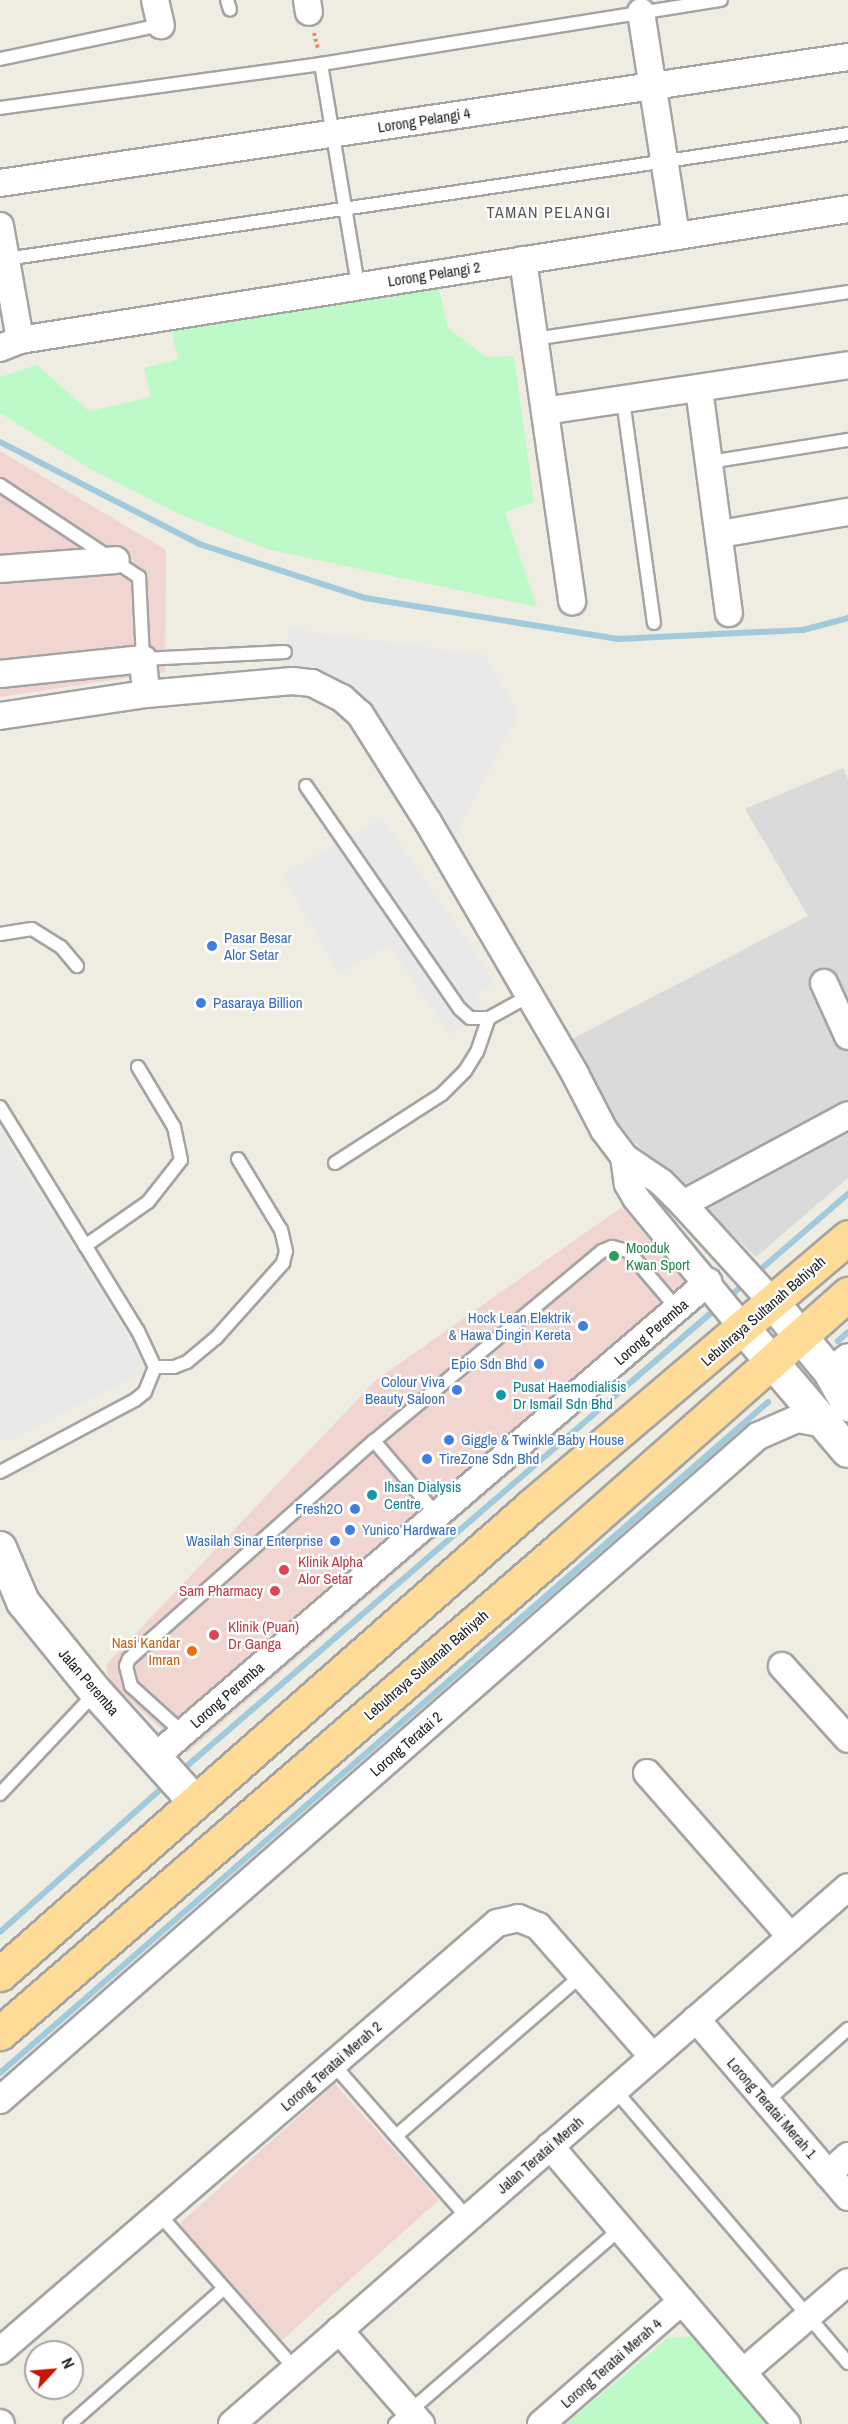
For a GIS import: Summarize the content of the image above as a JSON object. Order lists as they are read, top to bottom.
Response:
{
  "streets": {
    "main road": ["Lebuhraya Sultanah Bahiyah"],
    "street": [
      "Lorong Pelangi 4",
      "Lorong Pelangi 2",
      "Lorong Peremba",
      "Jalan Peremba",
      "Lorong Teratai 2",
      "Lorong Teratai Merah 2",
      "Lorong Teratai Merah 1",
      "Jalan Teratai Merah",
      "Lorong Teratai Merah 4"
    ]
  },
  "crossings": [
    ["Lebuhraya Sultanah Bahiyah", "Lorong Peremba"],
    ["Lebuhraya Sultanah Bahiyah", "Jalan Peremba"],
    ["Lorong Peremba", "Jalan Peremba"],
    ["Lorong Teratai Merah 2", "Jalan Teratai Merah"],
    ["Lorong Teratai Merah 1", "Jalan Teratai Merah"]
  ],
  "districts": ["TAMAN PELANGI"],
  "places": [
    "Pasar Besar Alor Setar",
    "Pasaraya Billion",
    "Mooduk Kwan Sport",
    "Hock Lean Elektrik & Hawa Dingin Kereta",
    "Epio Sdn Bhd",
    "Colour Viva Beauty Saloon",
    "Pusat Haemodialisis Dr Ismail Sdn Bhd",
    "Giggle & Twinkle Baby House",
    "TireZone Sdn Bhd",
    "Ihsan Dialysis Centre",
    "Fresh2O",
    "Yunico Hardware",
    "Wasilah Sinar Enterprise",
    "Klinik Alpha Alor Setar",
    "Sam Pharmacy",
    "Klinik (Puan) Dr Ganga",
    "Nasi Kandar Imran"
  ],
  "north": "top right"
}
